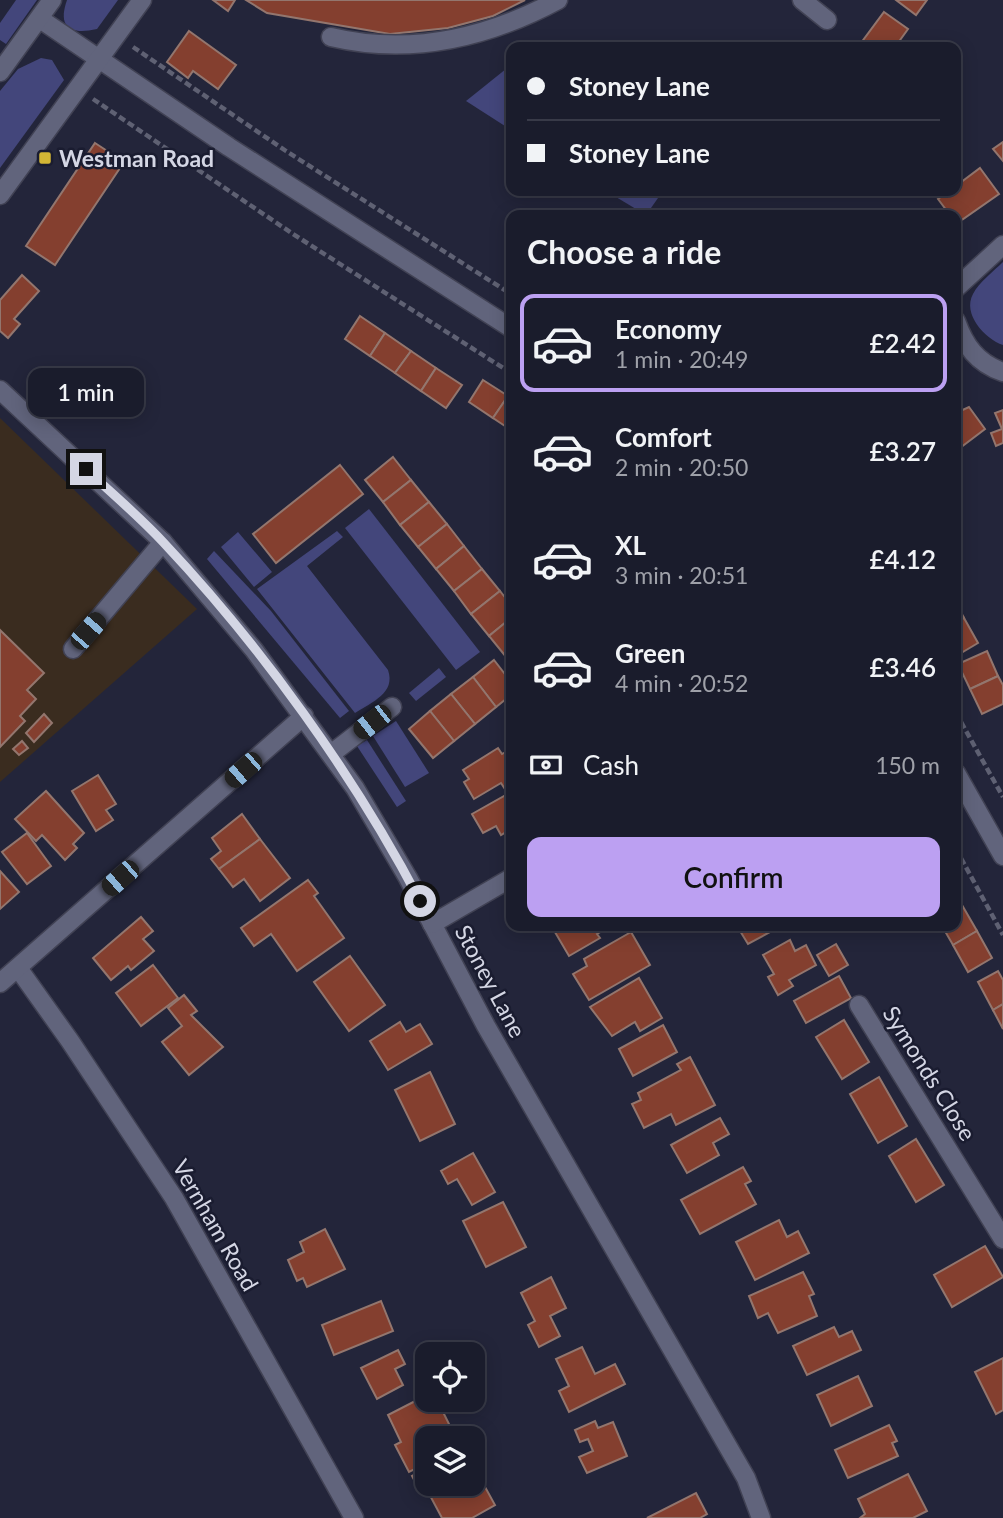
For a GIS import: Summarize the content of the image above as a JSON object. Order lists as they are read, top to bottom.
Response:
{
  "streets": {
    "street": ["Stoney Lane", "Symonds Close", "Vernham Road"]
  },
  "places": {
    "transit": ["Westman Road"]
  },
  "page": {
    "banner": ["Stoney Lane", "Stoney Lane"],
    "heading": "Choose a ride",
    "list": [
      {
        "name": "Economy",
        "note": "1 min · 20:49",
        "value": "£2.42"
      },
      {
        "name": "Comfort",
        "note": "2 min · 20:50",
        "value": "£3.27"
      },
      {
        "name": "XL",
        "note": "3 min · 20:51",
        "value": "£4.12"
      },
      {
        "name": "Green",
        "note": "4 min · 20:52",
        "value": "£3.46"
      }
    ],
    "bubble": "1 min",
    "pay": ["Cash", "150 m"],
    "buttons": "Confirm"
  }
}
